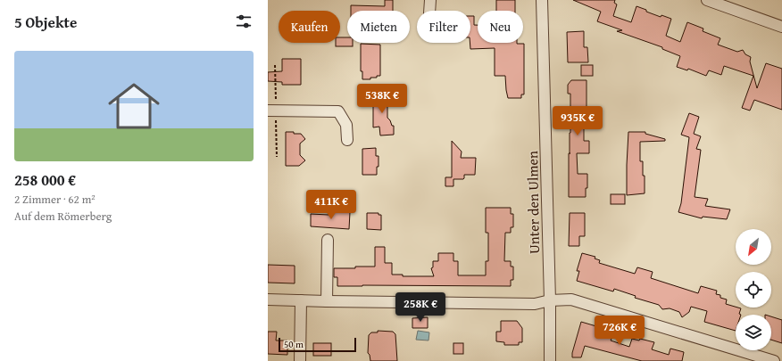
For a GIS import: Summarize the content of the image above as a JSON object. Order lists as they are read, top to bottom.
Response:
{
  "streets": {
    "street": ["Unter den Ulmen"]
  },
  "scale_bar": "50 m",
  "north": "bottom left",
  "page": {
    "heading": "5 Objekte",
    "chip": [
      "Kaufen",
      "Mieten",
      "Filter",
      "Neu"
    ],
    "list": [
      {
        "name": "258 000 €",
        "note": "2 Zimmer · 62 m² · Auf dem Römerberg"
      }
    ],
    "price": [
      "538K €",
      "935K €",
      "411K €",
      "258K €",
      "726K €"
    ],
    "scale": "50 m"
  }
}
